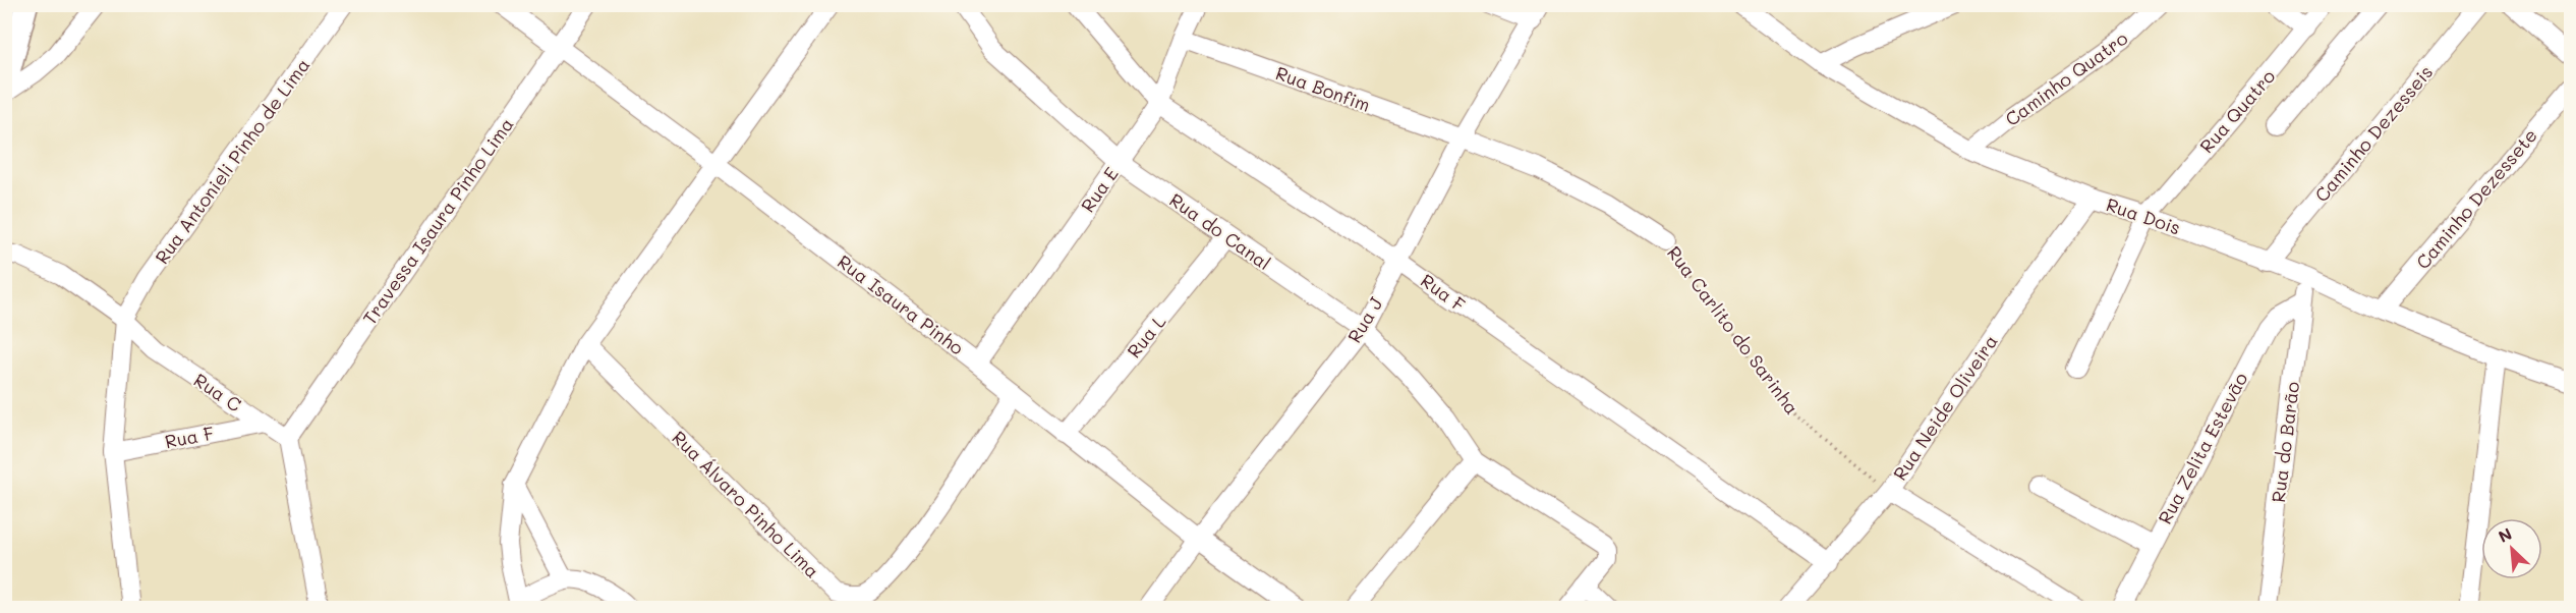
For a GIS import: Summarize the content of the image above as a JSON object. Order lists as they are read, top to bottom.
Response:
{
  "streets": {
    "street": [
      "Caminho Quatro",
      "Rua Bonfim",
      "Rua Quatro",
      "Caminho Dezesseis",
      "Rua Antonieli Pinho de Lima",
      "Rua E",
      "Caminho Dezessete",
      "Rua Dois",
      "Travessa Isaura Pinho Lima",
      "Rua do Canal",
      "Rua F",
      "Rua Isaura Pinho",
      "Rua J",
      "Rua Carlito do Sarinha",
      "Rua L",
      "Rua C",
      "Rua Neide Oliveira",
      "Rua do Barão",
      "Rua Zelita Estevão",
      "Rua Álvaro Pinho Lima"
    ]
  },
  "crossings": [
    ["Caminho Quatro", "Rua Dois"],
    ["Rua Bonfim", "Rua E"],
    ["Rua Bonfim", "Rua J"],
    ["Rua Bonfim", "Rua Carlito do Sarinha"],
    ["Rua Quatro", "Rua Dois"],
    ["Caminho Dezesseis", "Rua Dois"],
    ["Rua Antonieli Pinho de Lima", "Rua C"],
    ["Rua E", "Rua do Canal"],
    ["Rua E", "Rua F"],
    ["Rua E", "Rua Isaura Pinho"],
    ["Caminho Dezessete", "Rua Dois"],
    ["Rua Dois", "Rua Neide Oliveira"],
    ["Rua Dois", "Rua do Barão"],
    ["Travessa Isaura Pinho Lima", "Rua Isaura Pinho"],
    ["Travessa Isaura Pinho Lima", "Rua C"],
    ["Rua do Canal", "Rua J"],
    ["Rua do Canal", "Rua L"],
    ["Rua F", "Rua J"],
    ["Rua F", "Rua C"],
    ["Rua F", "Rua Neide Oliveira"],
    ["Rua Isaura Pinho", "Rua J"],
    ["Rua Isaura Pinho", "Rua L"],
    ["Rua Isaura Pinho", "Rua Álvaro Pinho Lima"],
    ["Rua J", "Rua Carlito do Sarinha"],
    ["Rua Carlito do Sarinha", "Rua Neide Oliveira"],
    ["Rua do Barão", "Rua Zelita Estevão"]
  ],
  "north": "top left"
}
